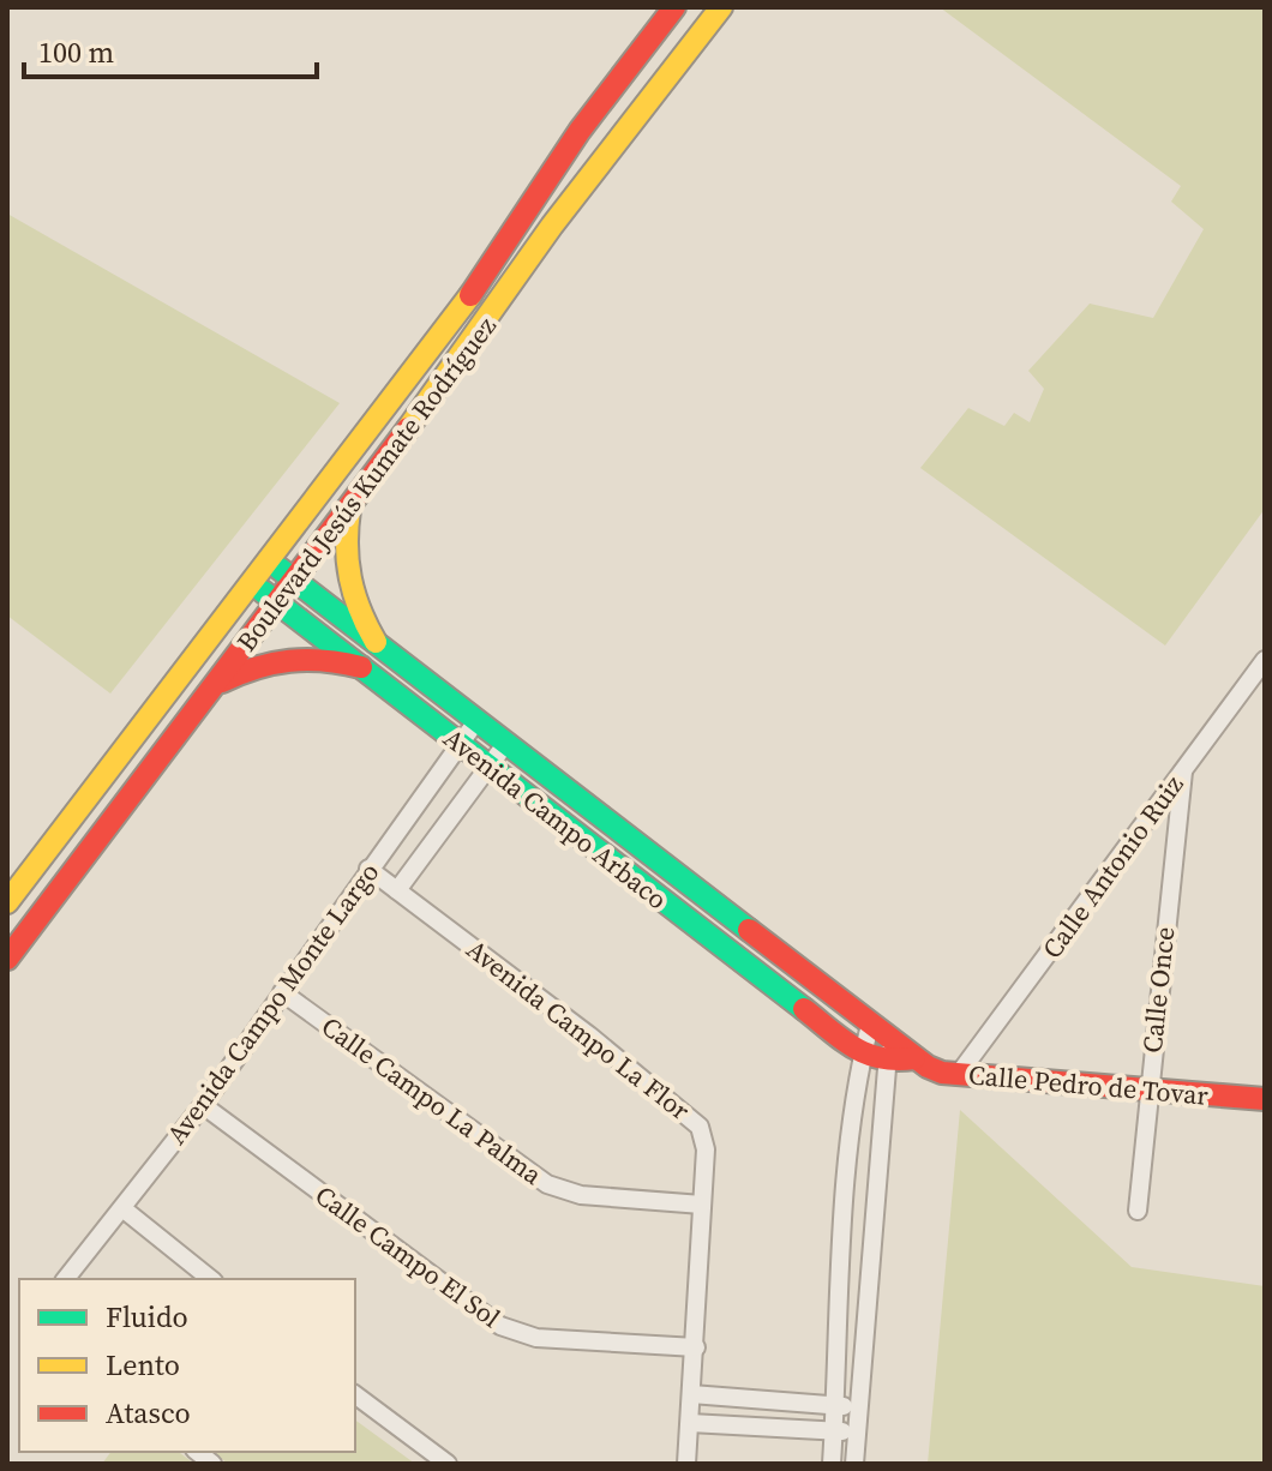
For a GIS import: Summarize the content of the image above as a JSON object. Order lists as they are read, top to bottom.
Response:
{
  "streets": {
    "main road": ["Boulevard Jesús Kumate Rodríguez", "Avenida Campo Arbaco", "Calle Pedro de Tovar"],
    "street": [
      "Calle Antonio Ruiz",
      "Calle Once",
      "Avenida Campo Monte Largo",
      "Avenida Campo La Flor",
      "Calle Campo La Palma",
      "Calle Campo El Sol"
    ]
  },
  "crossings": [
    ["Boulevard Jesús Kumate Rodríguez", "Avenida Campo Arbaco"],
    ["Avenida Campo Arbaco", "Avenida Campo Monte Largo"],
    ["Avenida Campo Arbaco", "Calle Pedro de Tovar"],
    ["Calle Antonio Ruiz", "Calle Once"],
    ["Calle Antonio Ruiz", "Calle Pedro de Tovar"],
    ["Calle Once", "Calle Pedro de Tovar"],
    ["Avenida Campo Monte Largo", "Avenida Campo La Flor"],
    ["Avenida Campo Monte Largo", "Calle Campo La Palma"],
    ["Avenida Campo Monte Largo", "Calle Campo El Sol"],
    ["Avenida Campo La Flor", "Calle Campo La Palma"],
    ["Avenida Campo La Flor", "Calle Campo El Sol"]
  ],
  "legend": ["Fluido", "Lento", "Atasco"],
  "scale_bar": "100 m"
}
